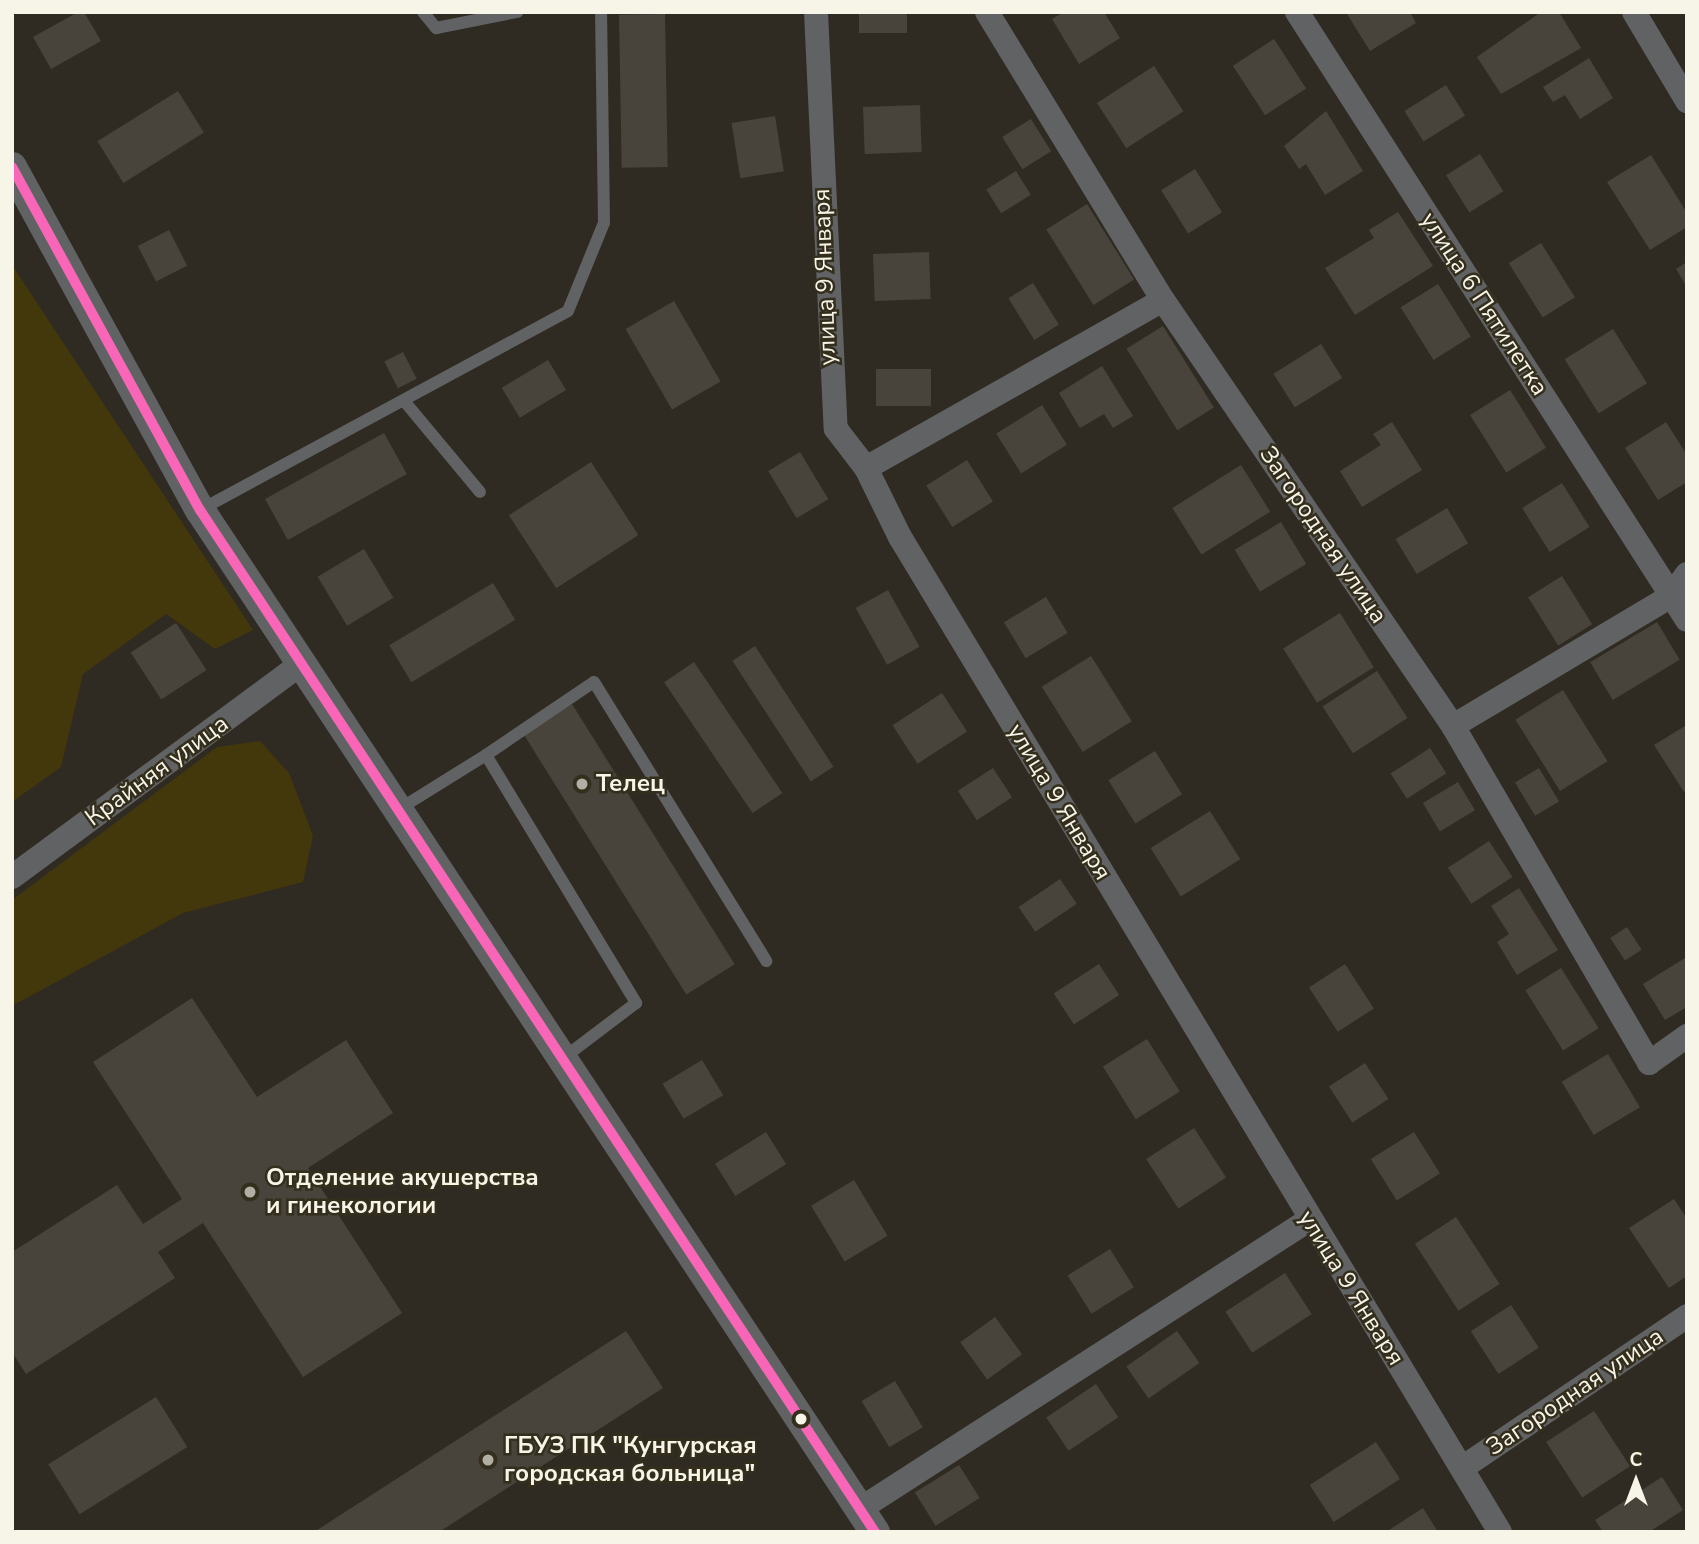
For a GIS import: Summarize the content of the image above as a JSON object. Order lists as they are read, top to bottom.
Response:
{
  "streets": {
    "street": [
      "улица 9 Января",
      "улица 6 Пятилетка",
      "Загородная улица",
      "Крайняя улица"
    ]
  },
  "crossings": [
    ["улица 9 Января", "Загородная улица"]
  ],
  "places": ["Телец", "Отделение акушерства и гинекологии", "ГБУЗ ПК \"Кунгурская городская больница\""],
  "north": "top"
}
